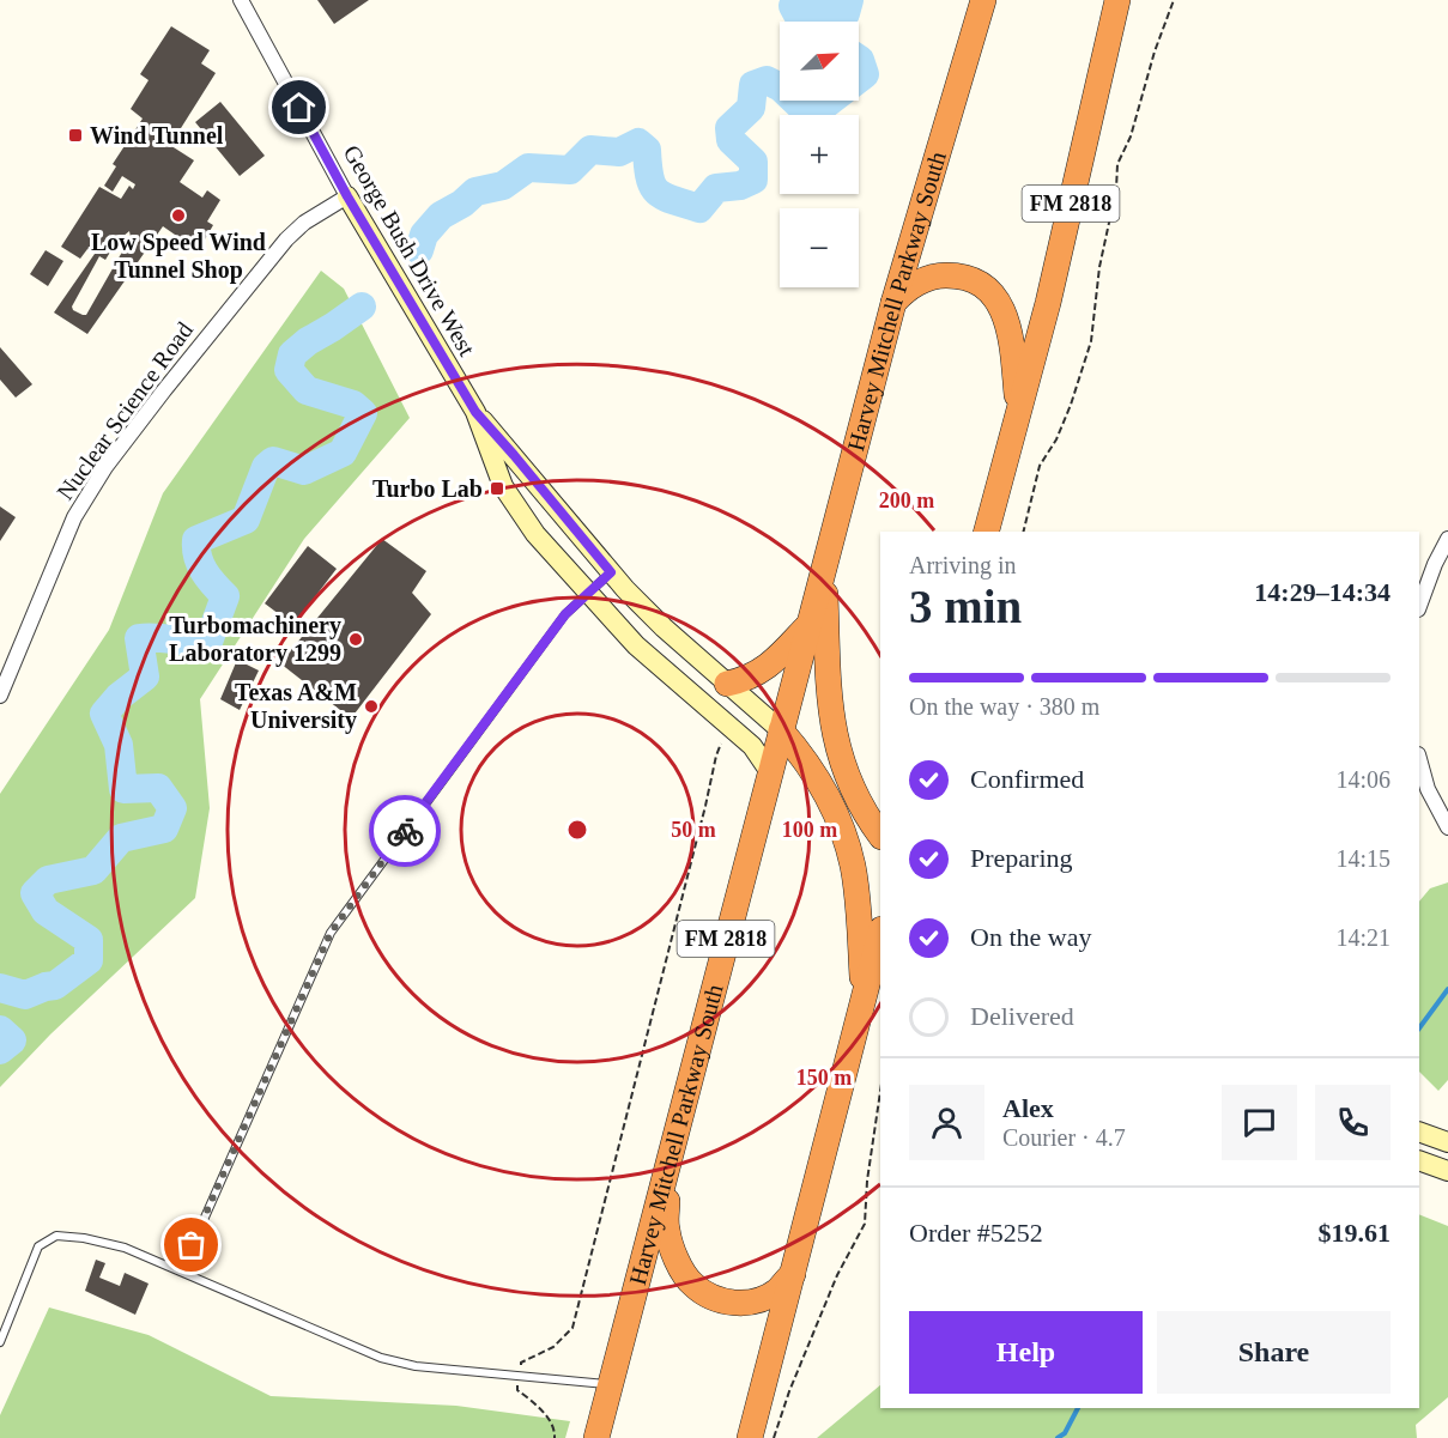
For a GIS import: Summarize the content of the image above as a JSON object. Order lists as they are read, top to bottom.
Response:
{
  "streets": {
    "highway": ["FM 2818", "Harvey Mitchell Parkway South"],
    "street": ["George Bush Drive West", "Nuclear Science Road"]
  },
  "crossings": [
    ["George Bush Drive West", "Harvey Mitchell Parkway South"],
    ["George Bush Drive West", "Nuclear Science Road"]
  ],
  "places": {
    "transit": ["Wind Tunnel", "Turbo Lab"],
    "other": ["Low Speed Wind Tunnel Shop", "Turbomachinery Laboratory 1299", "Texas A&M University"]
  },
  "north": "top right",
  "page": {
    "map_buttons": ["+", "−"],
    "heading": ["3 min", "Arriving in", "14:29–14:34"],
    "panel": [
      "Alex",
      "Courier · 4.7",
      "Order #5252",
      "$19.61"
    ],
    "bar": "On the way · 380 m",
    "list": [
      ["Confirmed", "14:06"],
      ["Preparing", "14:15"],
      ["On the way", "14:21"],
      "Delivered"
    ],
    "buttons": ["Help", "Share"]
  },
  "rings": [
    "200 m",
    "50 m",
    "100 m",
    "150 m"
  ]
}
